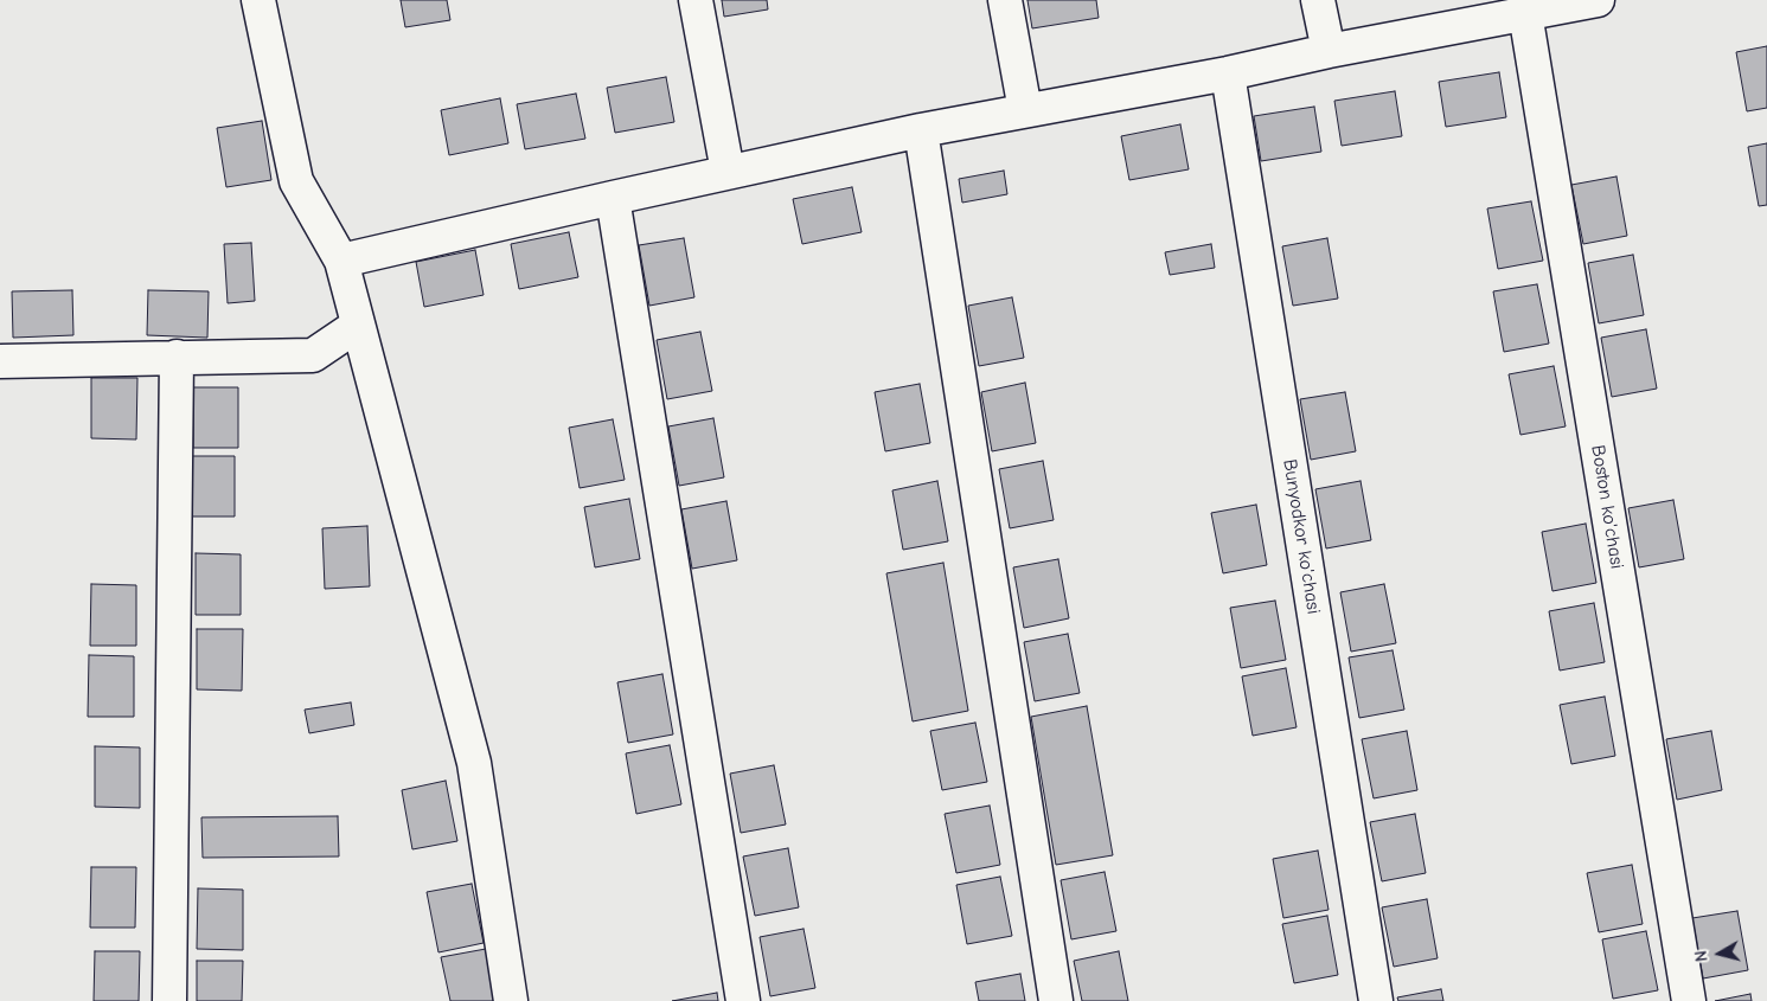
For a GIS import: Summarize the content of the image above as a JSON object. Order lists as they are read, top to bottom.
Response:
{
  "streets": {
    "street": ["Boston ko'chasi", "Bunyodkor ko'chasi"]
  },
  "north": "left"
}
